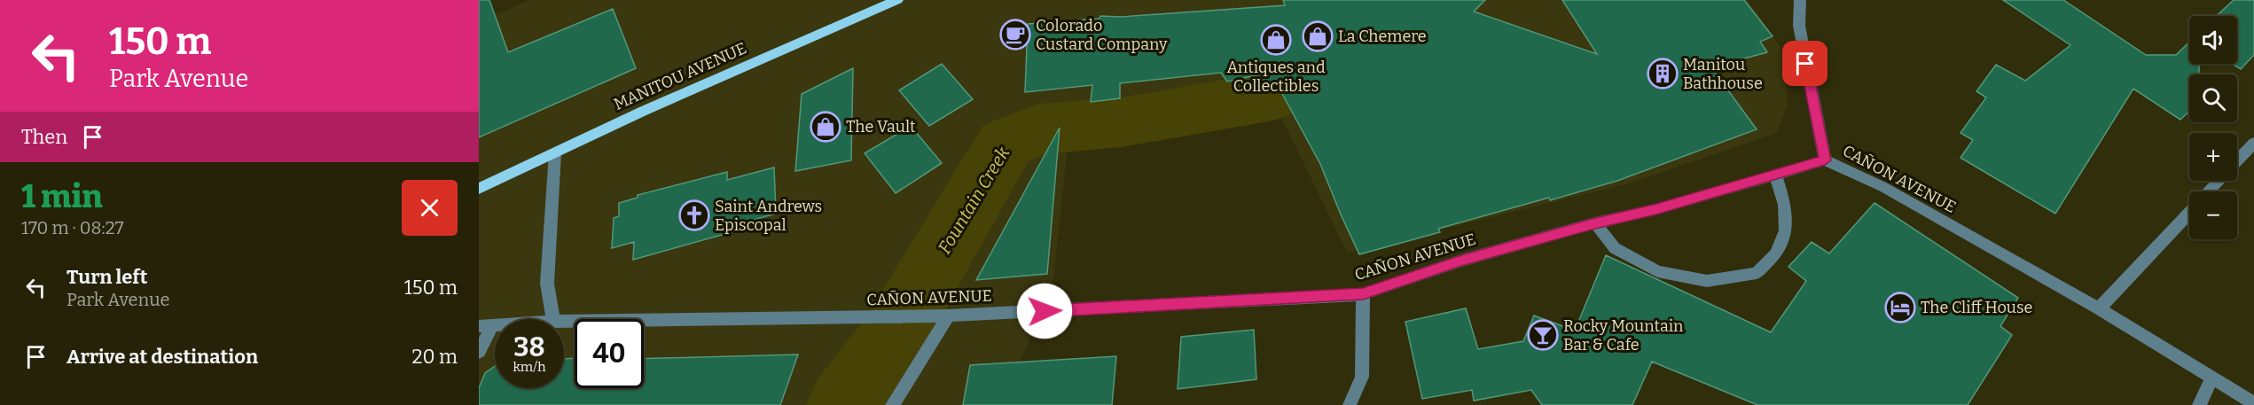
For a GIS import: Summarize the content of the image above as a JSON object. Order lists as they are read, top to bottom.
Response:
{
  "streets": {
    "main road": ["MANITOU AVENUE"],
    "street": ["CAÑON AVENUE"]
  },
  "water": ["Fountain Creek"],
  "places": {
    "cafe": ["Colorado Custard Company"],
    "shop": ["La Chemere", "Antiques and Collectibles", "The Vault"],
    "building": ["Manitou Bathhouse"],
    "church": ["Saint Andrews Episcopal"],
    "hotel": ["The Cliff House"],
    "bar": ["Rocky Mountain Bar & Cafe"]
  },
  "page": {
    "turn": ["150 m", "Park Avenue"],
    "map_buttons": ["+", "−"],
    "then": "Then",
    "heading": ["1 min", "170 m · 08:27"],
    "list": [
      {
        "name": "Turn left",
        "note": "Park Avenue",
        "value": "150 m"
      },
      {
        "name": "Arrive at destination",
        "value": "20 m"
      }
    ],
    "speed": "38 km/h",
    "limit": "40"
  }
}
